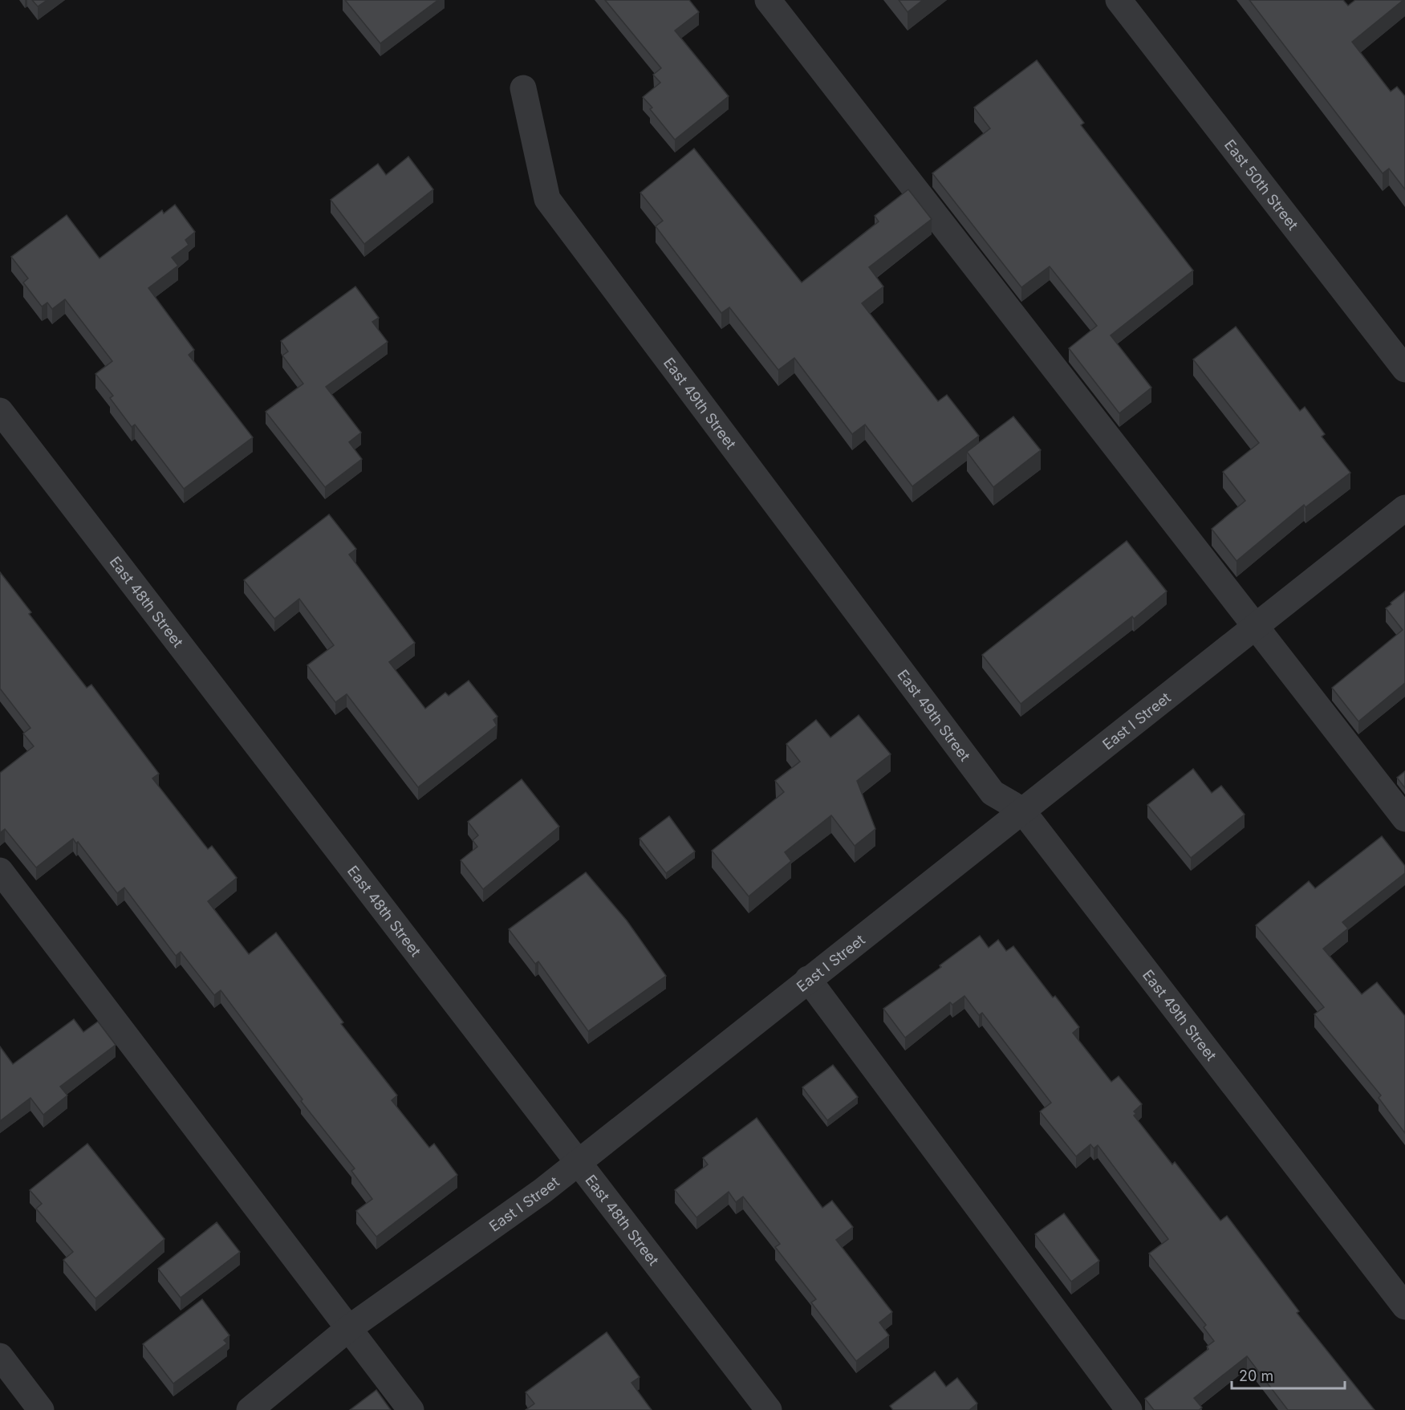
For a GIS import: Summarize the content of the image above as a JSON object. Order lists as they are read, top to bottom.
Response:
{
  "streets": {
    "street": [
      "East 50th Street",
      "East 49th Street",
      "East 48th Street",
      "East I Street"
    ]
  },
  "crossings": [
    ["East 49th Street", "East I Street"],
    ["East 48th Street", "East I Street"]
  ],
  "scale_bar": "20 m"
}
